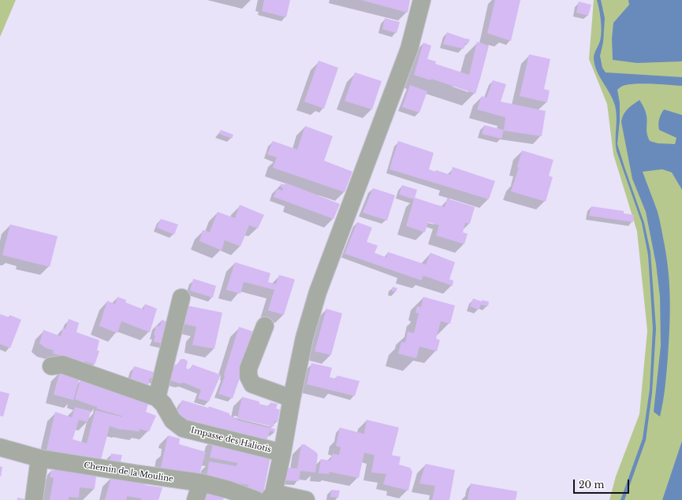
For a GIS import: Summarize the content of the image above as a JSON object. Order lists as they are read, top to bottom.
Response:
{
  "streets": {
    "street": ["Impasse des Haliotis", "Chemin de la Mouline"]
  },
  "scale_bar": "20 m"
}
